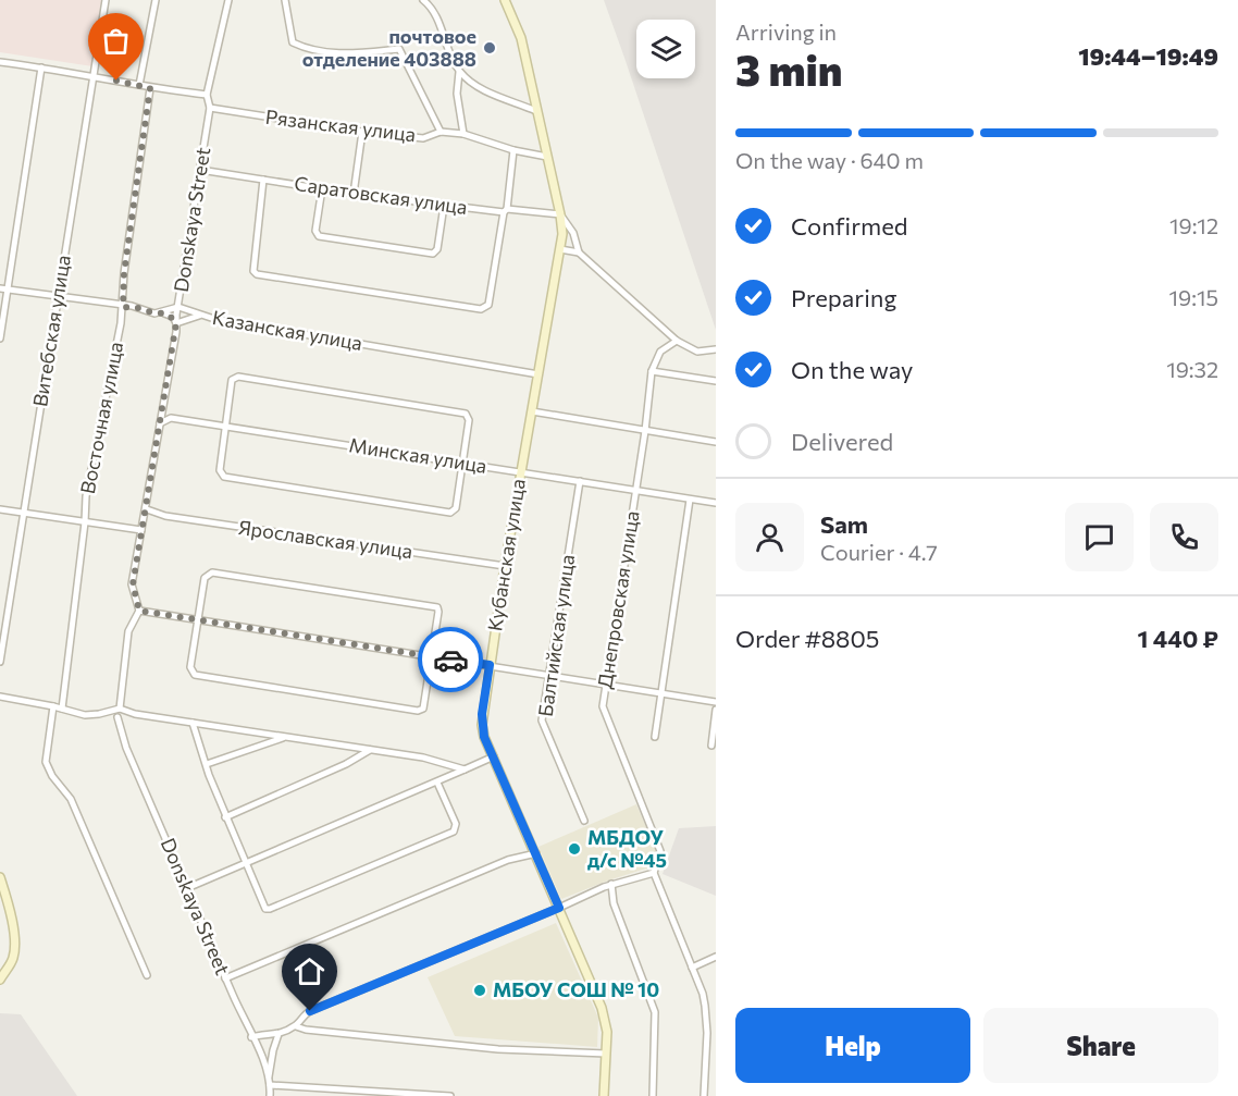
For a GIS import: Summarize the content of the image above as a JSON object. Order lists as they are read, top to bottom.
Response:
{
  "streets": {
    "street": [
      "Рязанская улица",
      "Саратовская улица",
      "Donskaya Street",
      "Витебская улица",
      "Казанская улица",
      "Восточная улица",
      "Минская улица",
      "Ярославская улица",
      "Кубанская улица",
      "Днепровская улица",
      "Балтийская улица"
    ]
  },
  "crossings": [
    ["Рязанская улица", "Donskaya Street"],
    ["Рязанская улица", "Кубанская улица"],
    ["Саратовская улица", "Donskaya Street"],
    ["Саратовская улица", "Кубанская улица"],
    ["Donskaya Street", "Казанская улица"],
    ["Donskaya Street", "Минская улица"],
    ["Donskaya Street", "Ярославская улица"],
    ["Казанская улица", "Кубанская улица"],
    ["Минская улица", "Кубанская улица"],
    ["Минская улица", "Днепровская улица"],
    ["Минская улица", "Балтийская улица"],
    ["Ярославская улица", "Кубанская улица"]
  ],
  "places": ["почтовое отделение 403888", "МБДОУ д/с №45", "МБОУ СОШ № 10"],
  "page": {
    "heading": ["3 min", "Arriving in", "19:44–19:49"],
    "panel": [
      "Sam",
      "Courier · 4.7",
      "Order #8805",
      "1 440 ₽"
    ],
    "bar": "On the way · 640 m",
    "list": [
      ["Confirmed", "19:12"],
      ["Preparing", "19:15"],
      ["On the way", "19:32"],
      "Delivered"
    ],
    "buttons": ["Help", "Share"]
  }
}
